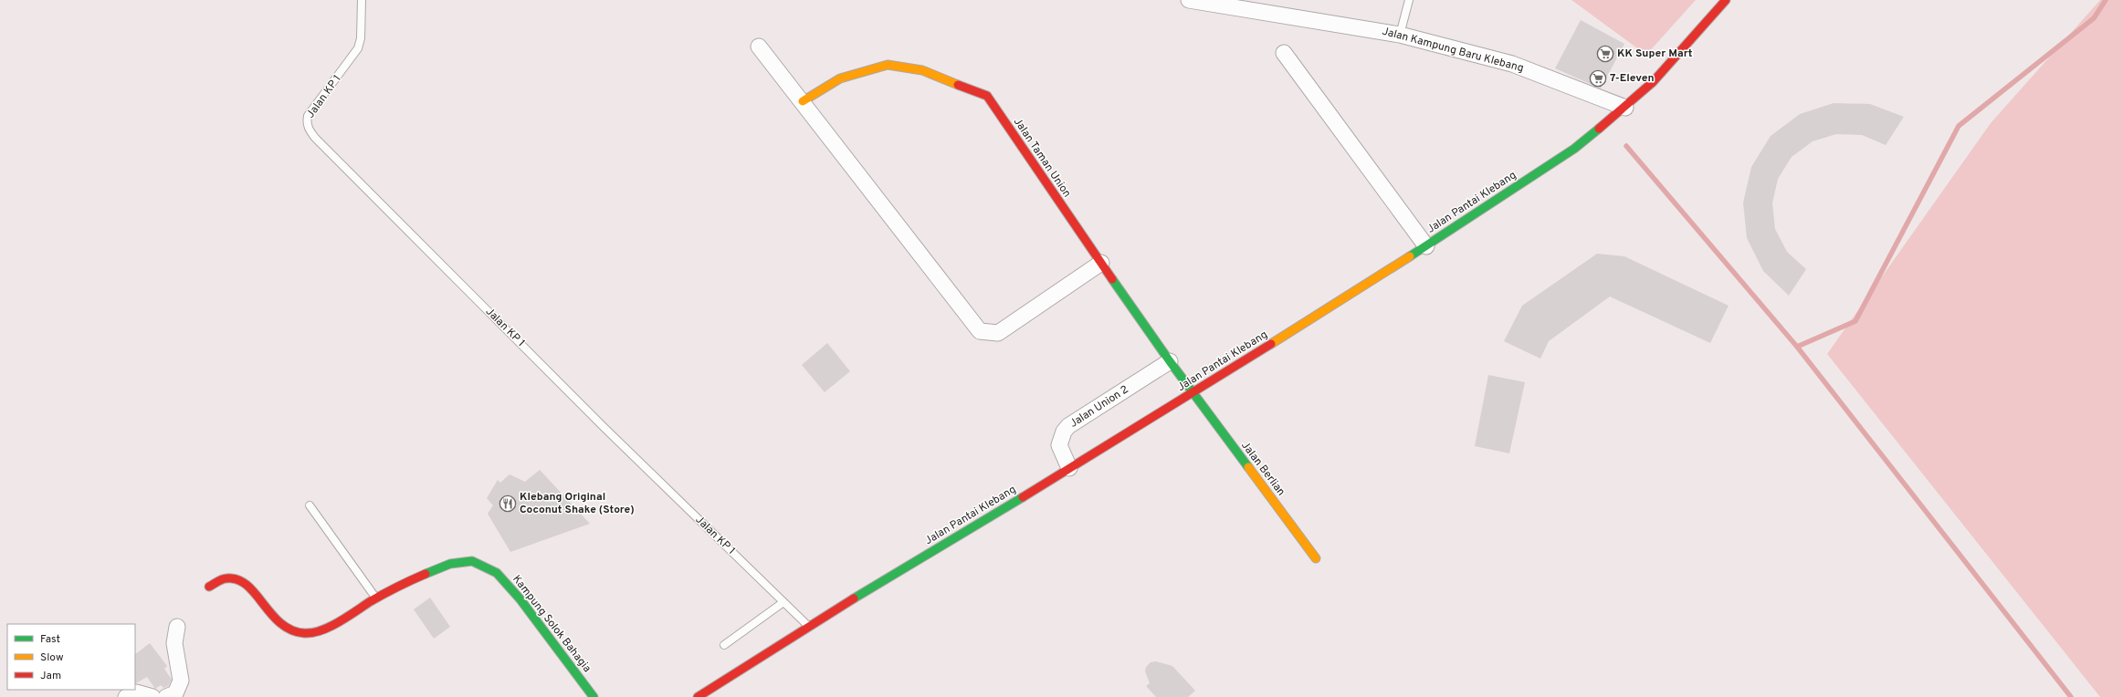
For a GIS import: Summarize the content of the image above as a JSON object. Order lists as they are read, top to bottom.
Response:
{
  "streets": {
    "main road": [
      "Jalan Taman Union",
      "Jalan Pantai Klebang",
      "Jalan Berlian",
      "Kampung Solok Bahagia"
    ],
    "street": ["Jalan Kampung Baru Klebang", "Jalan Union 2"],
    "lane": ["Jalan KP 1"]
  },
  "crossings": [
    ["Jalan Kampung Baru Klebang", "Jalan Pantai Klebang"],
    ["Jalan KP 1", "Jalan Pantai Klebang"],
    ["Jalan Taman Union", "Jalan Pantai Klebang"],
    ["Jalan Taman Union", "Jalan Union 2"],
    ["Jalan Taman Union", "Jalan Berlian"],
    ["Jalan Pantai Klebang", "Jalan Union 2"],
    ["Jalan Pantai Klebang", "Jalan Berlian"]
  ],
  "places": {
    "supermarket": ["KK Super Mart", "7-Eleven"],
    "restaurant": ["Klebang Original Coconut Shake (Store)"]
  },
  "legend": ["Fast", "Slow", "Jam"]
}
